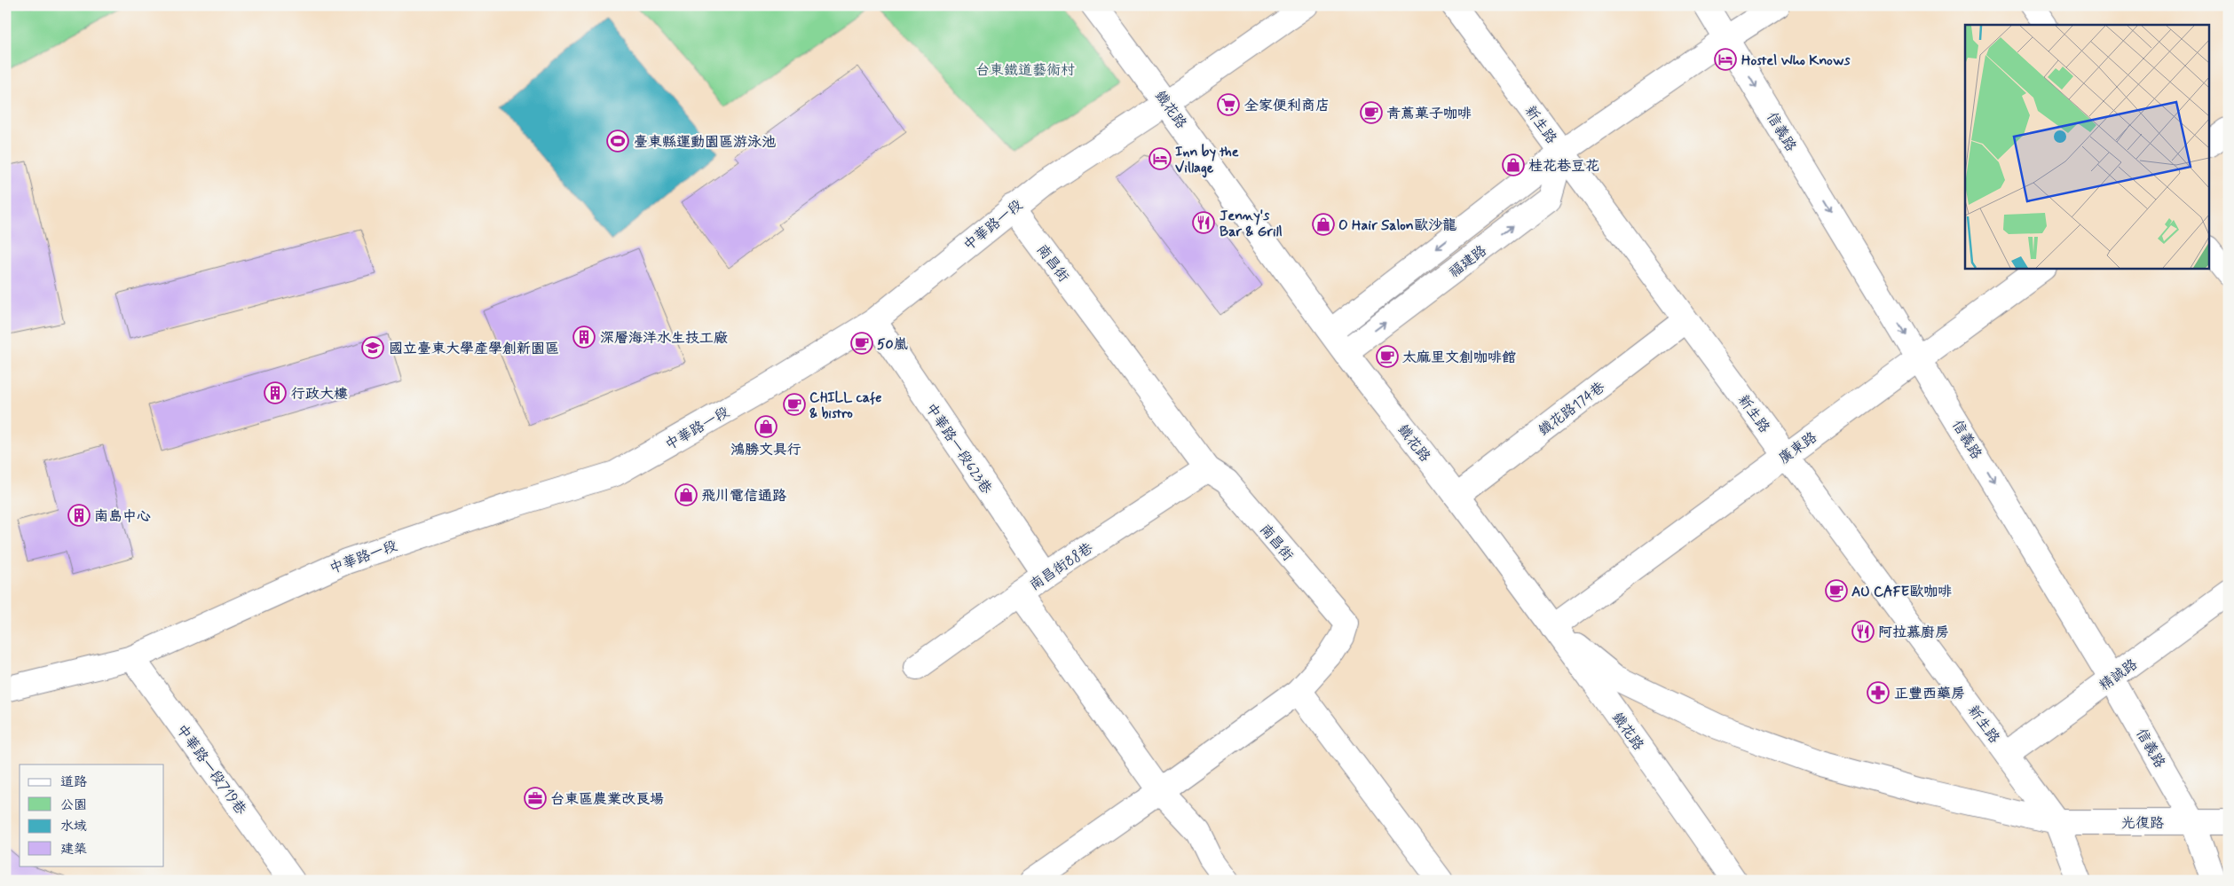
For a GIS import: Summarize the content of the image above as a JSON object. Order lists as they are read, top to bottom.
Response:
{
  "streets": {
    "street": [
      "鐵花路",
      "新生路",
      "信義路",
      "中華路一段",
      "福建路",
      "南昌街",
      "鐵花路174巷",
      "廣東路",
      "中華路一段623巷",
      "南昌街88巷",
      "精誠路",
      "中華路一段719巷",
      "光復路"
    ]
  },
  "crossings": [
    ["鐵花路", "中華路一段"],
    ["鐵花路", "福建路"],
    ["鐵花路", "鐵花路174巷"],
    ["鐵花路", "廣東路"],
    ["鐵花路", "光復路"],
    ["新生路", "福建路"],
    ["新生路", "鐵花路174巷"],
    ["新生路", "廣東路"],
    ["新生路", "精誠路"],
    ["新生路", "光復路"],
    ["信義路", "福建路"],
    ["信義路", "廣東路"],
    ["信義路", "精誠路"],
    ["信義路", "光復路"],
    ["中華路一段", "南昌街"],
    ["中華路一段", "中華路一段623巷"],
    ["中華路一段", "中華路一段719巷"],
    ["南昌街", "南昌街88巷"],
    ["廣東路", "光復路"],
    ["中華路一段623巷", "南昌街88巷"]
  ],
  "one_way": ["信義路"],
  "parks": ["台東鐵道藝術村"],
  "places": {
    "hotel": ["Hostel Who Knows", "Inn by the Village"],
    "supermarket": ["全家便利商店"],
    "cafe": [
      "青蔦菓子咖啡",
      "50嵐",
      "太麻里文創咖啡館",
      "CHILL cafe & bistro",
      "AU CAFE歐咖啡"
    ],
    "sports": ["臺東縣運動園區游泳池"],
    "shop": [
      "桂花巷豆花",
      "O Hair Salon歐沙龍",
      "鴻勝文具行",
      "飛川電信通路"
    ],
    "restaurant": ["Jenny's Bar & Grill", "阿拉慕廚房"],
    "building": ["深層海洋水生技工廠", "行政大樓", "南島中心"],
    "school or university": ["國立臺東大學產學創新園區"],
    "pharmacy": ["正豐西藥房"],
    "office": ["台東區農業改良場"]
  },
  "legend": [
    "道路",
    "公園",
    "水域",
    "建築"
  ]
}
